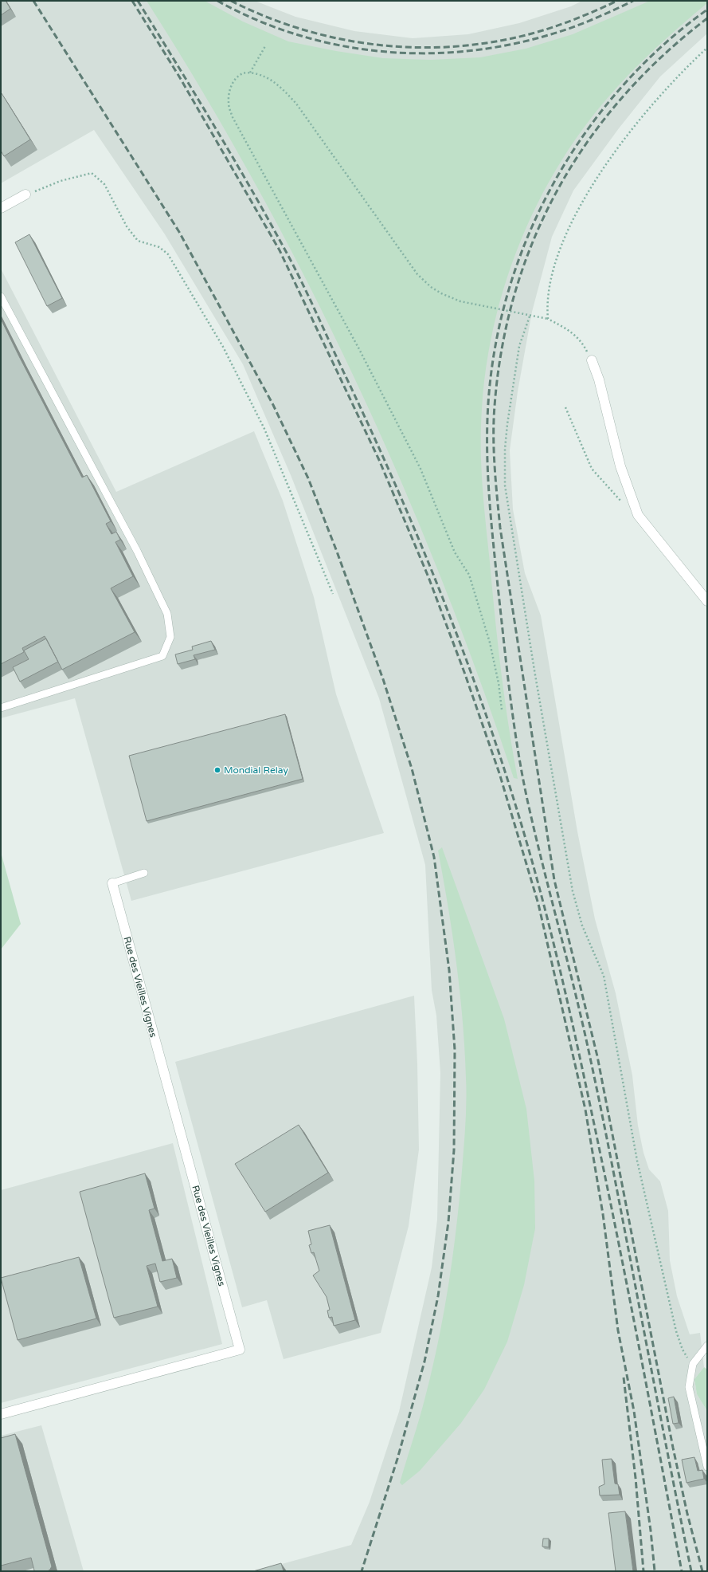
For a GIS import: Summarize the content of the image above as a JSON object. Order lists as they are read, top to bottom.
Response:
{
  "streets": {
    "street": ["Rue des Vieilles Vignes"]
  },
  "places": ["Mondial Relay"]
}
